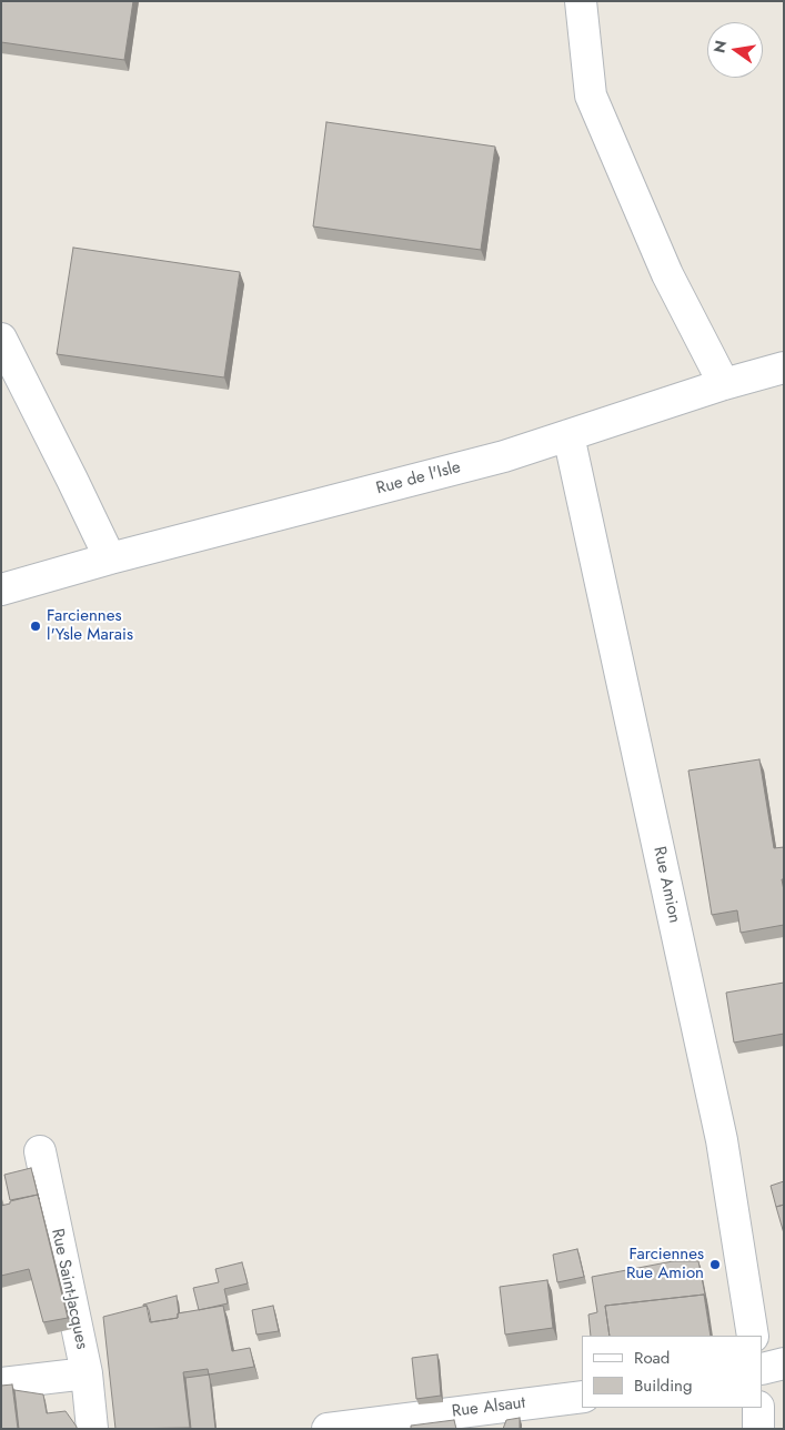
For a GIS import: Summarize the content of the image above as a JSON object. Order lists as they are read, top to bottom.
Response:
{
  "streets": {
    "street": [
      "Rue de l'Isle",
      "Rue Amion",
      "Rue Saint-Jacques",
      "Rue Alsaut"
    ]
  },
  "crossings": [
    ["Rue de l'Isle", "Rue Amion"]
  ],
  "places": ["Farciennes l'Ysle Marais", "Farciennes Rue Amion"],
  "legend": ["Road", "Building"],
  "north": "left"
}
